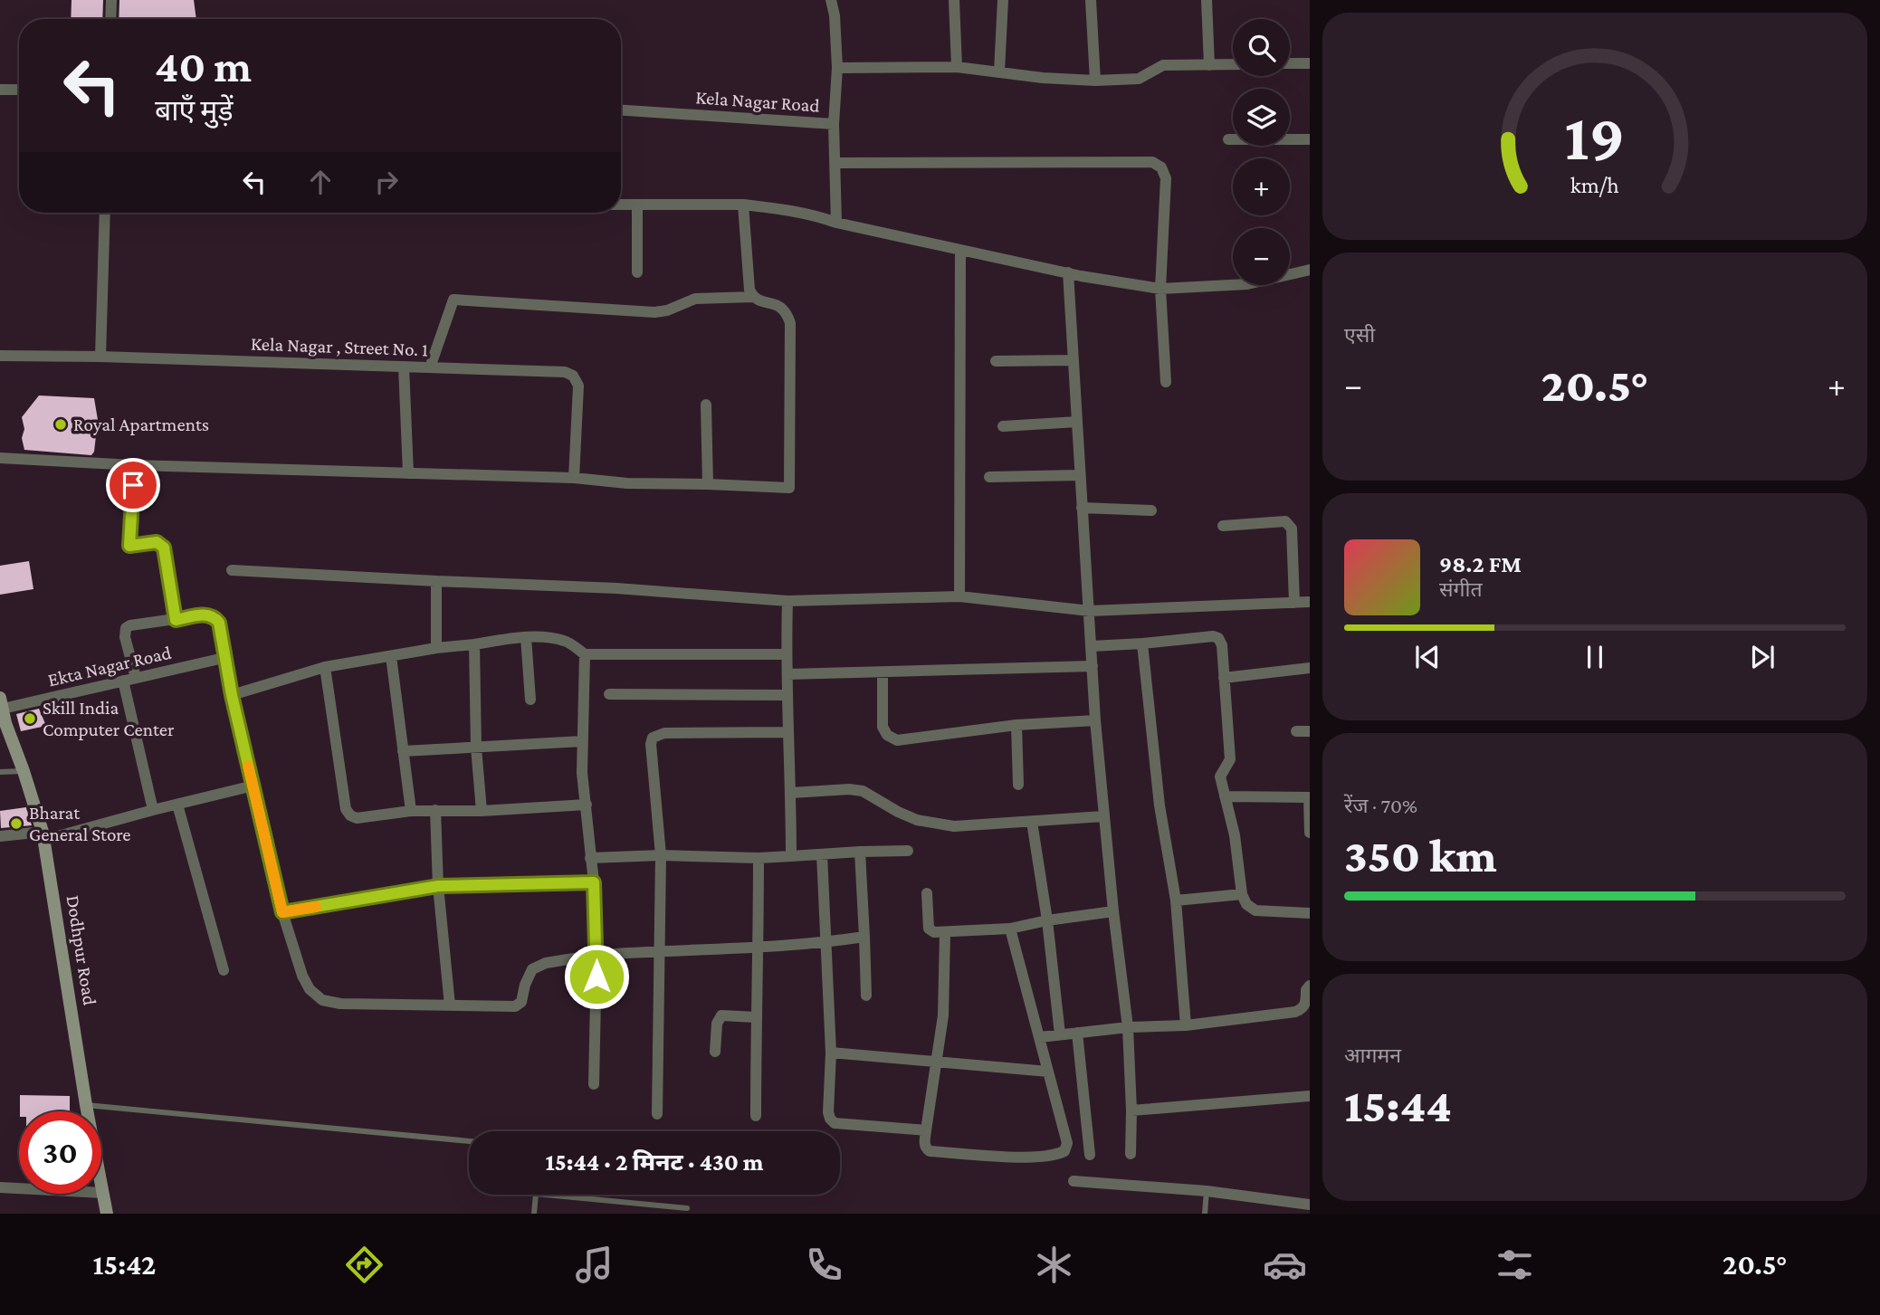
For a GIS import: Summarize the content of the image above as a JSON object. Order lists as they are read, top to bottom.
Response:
{
  "streets": {
    "street": [
      "Kela Nagar Road",
      "Kela Nagar , Street No. 1",
      "Ekta Nagar Road",
      "Dodhpur Road"
    ]
  },
  "crossings": [
    ["Ekta Nagar Road", "Dodhpur Road"]
  ],
  "places": ["Royal Apartments", "Skill India Computer Center", "Bharat General Store"],
  "page": {
    "map_buttons": ["+", "−"],
    "turn": ["40 m", "बाएँ मुड़ें"],
    "tile": [
      "एसी",
      ["रेंज · 70%", "350 km"],
      ["आगमन", "15:44"]
    ],
    "heat": ["−", "20.5°", "+"],
    "song": ["98.2 FM", "संगीत"],
    "limit": "30",
    "trip": "15:44 · 2 मिनट · 430 m",
    "tabs": ["15:42", "20.5°"],
    "gauge": ["19", "km/h"]
  }
}
